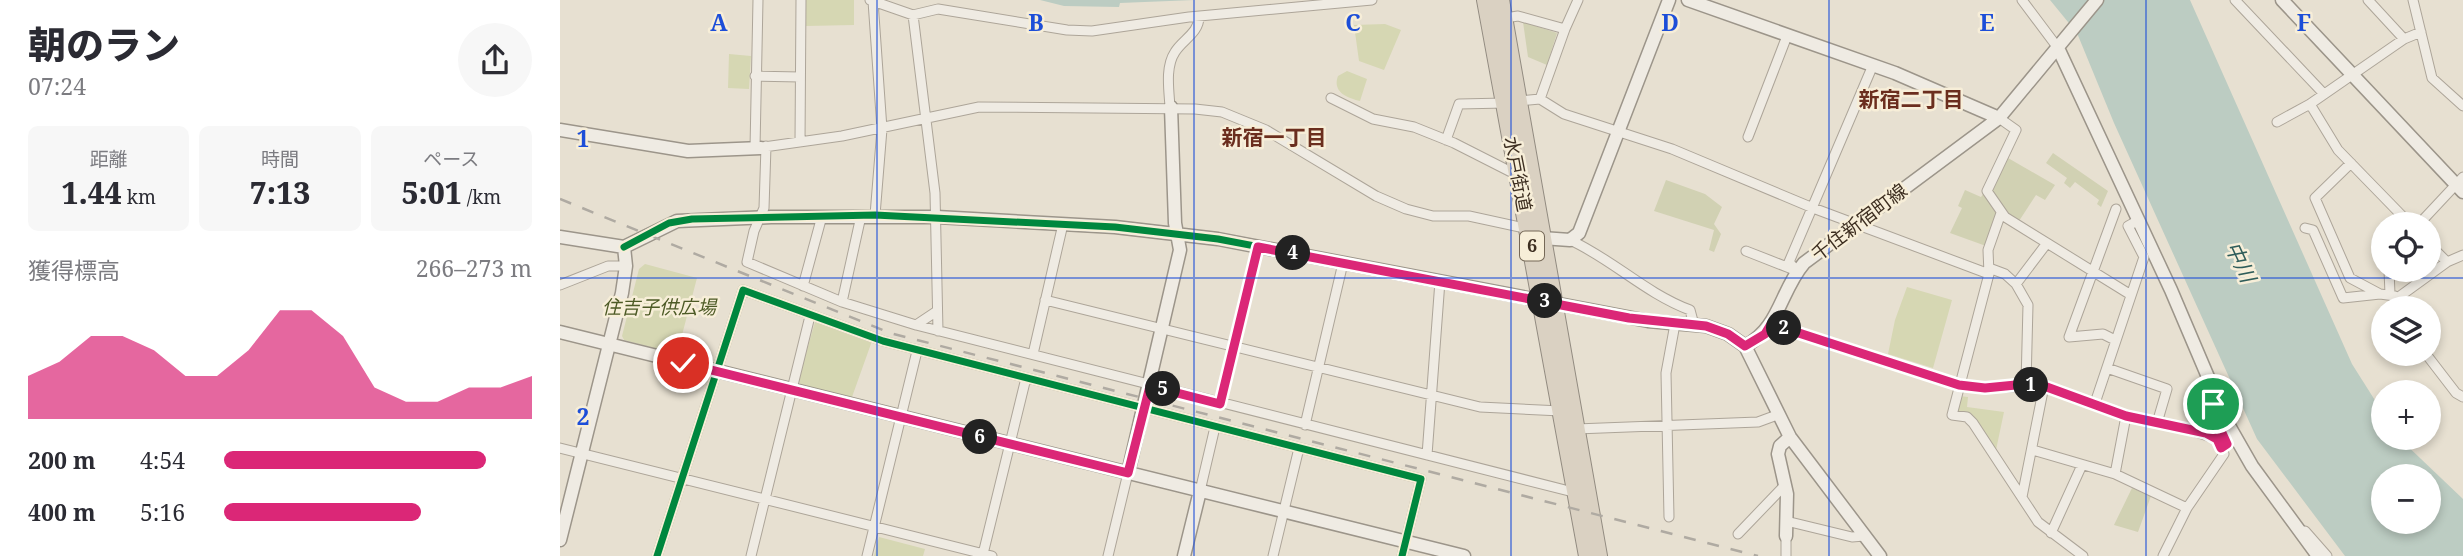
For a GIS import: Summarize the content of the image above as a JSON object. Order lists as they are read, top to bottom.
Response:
{
  "streets": {
    "highway": ["水戸街道", "6"],
    "street": ["千住新宿町線"]
  },
  "districts": ["新宿二丁目", "新宿一丁目"],
  "water": ["中川"],
  "parks": ["住吉子供広場"],
  "page": {
    "heading": ["朝のラン", "07:24"],
    "stats": [
      ["距離", "1.44 km"],
      ["時間", "7:13"],
      ["ペース", "5:01 /km"]
    ],
    "map_buttons": ["+", "−"],
    "pins": [
      "4",
      "3",
      "2",
      "1",
      "5",
      "6"
    ],
    "chart": ["獲得標高", "266–273 m"],
    "list": [
      {
        "name": "200 m",
        "note": "4:54"
      },
      {
        "name": "400 m",
        "note": "5:16"
      }
    ]
  },
  "grid": {
    "columns": [
      "A",
      "B",
      "C",
      "D",
      "E",
      "F"
    ],
    "rows": ["1", "2"]
  }
}
